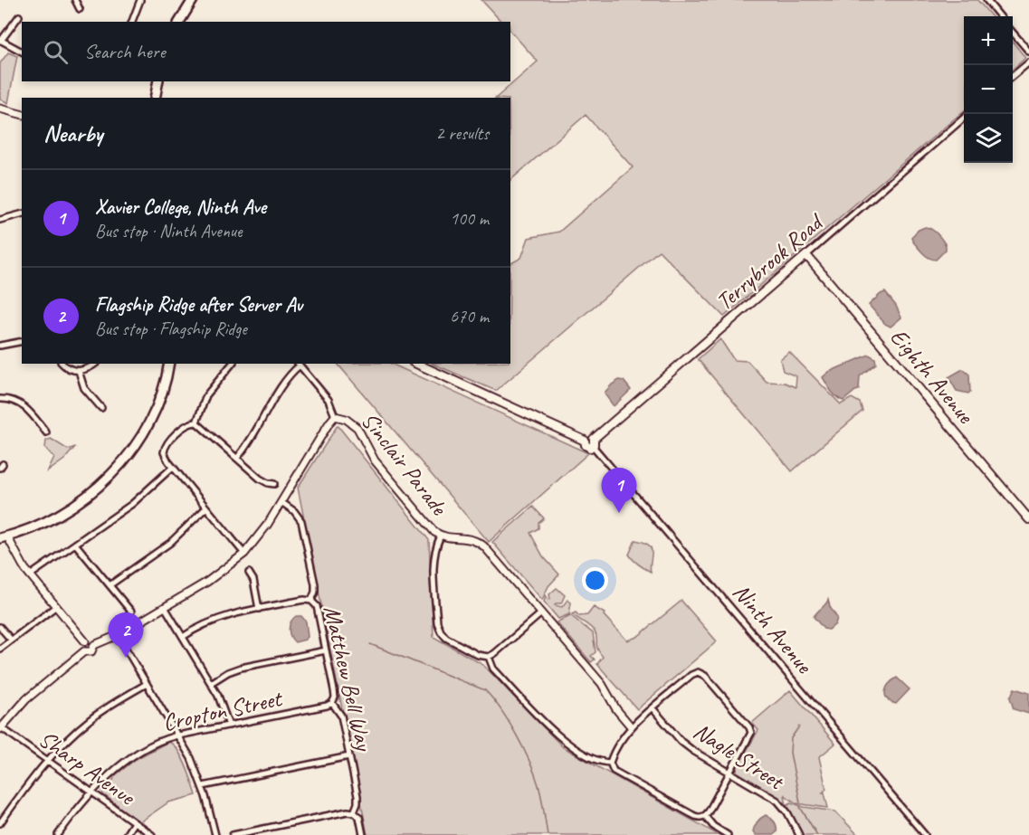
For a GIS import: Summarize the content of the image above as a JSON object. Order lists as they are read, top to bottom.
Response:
{
  "streets": {
    "main road": ["Terrybrook Road", "Eighth Avenue"],
    "street": [
      "Sinclair Parade",
      "Ninth Avenue",
      "Matthew Bell Way",
      "Cropton Street",
      "Nagle Street",
      "Sharp Avenue"
    ]
  },
  "crossings": [
    ["Terrybrook Road", "Eighth Avenue"],
    ["Terrybrook Road", "Ninth Avenue"],
    ["Sinclair Parade", "Matthew Bell Way"],
    ["Matthew Bell Way", "Cropton Street"],
    ["Cropton Street", "Sharp Avenue"]
  ],
  "page": {
    "map_buttons": ["+", "−"],
    "search": "Search here",
    "heading": ["Nearby", "2 results"],
    "list": [
      {
        "mark": "1",
        "name": "Xavier College, Ninth Ave",
        "note": "Bus stop · Ninth Avenue",
        "value": "100 m"
      },
      {
        "mark": "2",
        "name": "Flagship Ridge after Server Av",
        "note": "Bus stop · Flagship Ridge",
        "value": "670 m"
      }
    ],
    "pins": ["1", "2"]
  }
}
